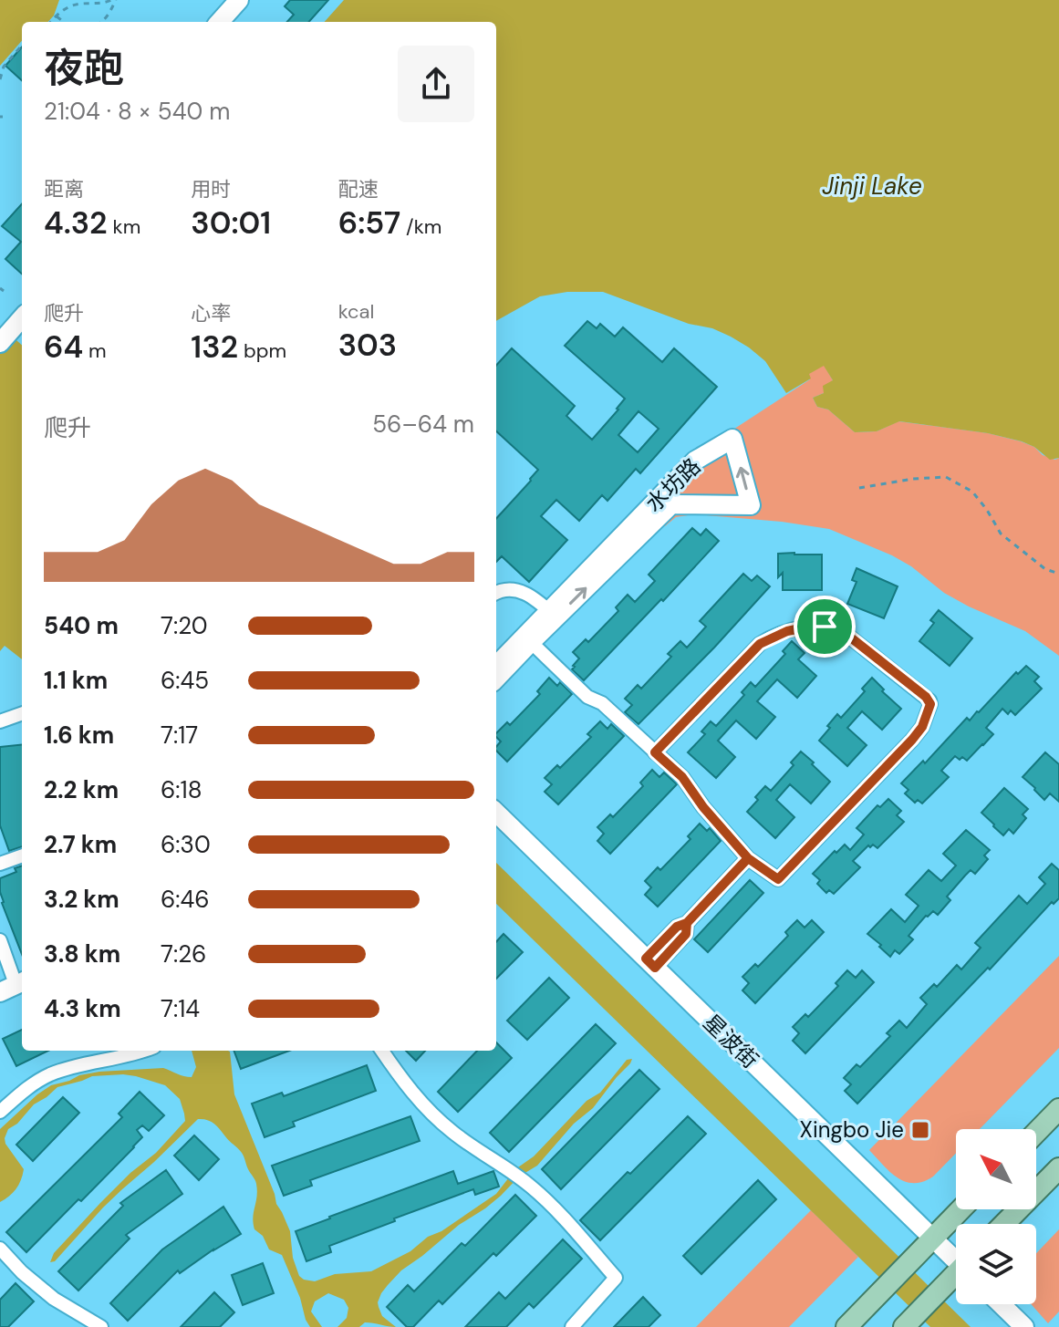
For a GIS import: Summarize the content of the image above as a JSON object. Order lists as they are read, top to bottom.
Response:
{
  "streets": {
    "street": ["水坊路", "星波街"]
  },
  "water": ["Jinji Lake"],
  "places": {
    "transit": ["Xingbo Jie"]
  },
  "north": "top left",
  "page": {
    "heading": ["夜跑", "21:04 · 8 × 540 m"],
    "stats": [
      ["距离", "4.32 km"],
      ["用时", "30:01"],
      ["配速", "6:57 /km"],
      ["爬升", "64 m"],
      ["心率", "132 bpm"],
      ["kcal", "303"]
    ],
    "chart": ["爬升", "56–64 m"],
    "list": [
      {
        "name": "540 m",
        "note": "7:20"
      },
      {
        "name": "1.1 km",
        "note": "6:45"
      },
      {
        "name": "1.6 km",
        "note": "7:17"
      },
      {
        "name": "2.2 km",
        "note": "6:18"
      },
      {
        "name": "2.7 km",
        "note": "6:30"
      },
      {
        "name": "3.2 km",
        "note": "6:46"
      },
      {
        "name": "3.8 km",
        "note": "7:26"
      },
      {
        "name": "4.3 km",
        "note": "7:14"
      }
    ]
  }
}
